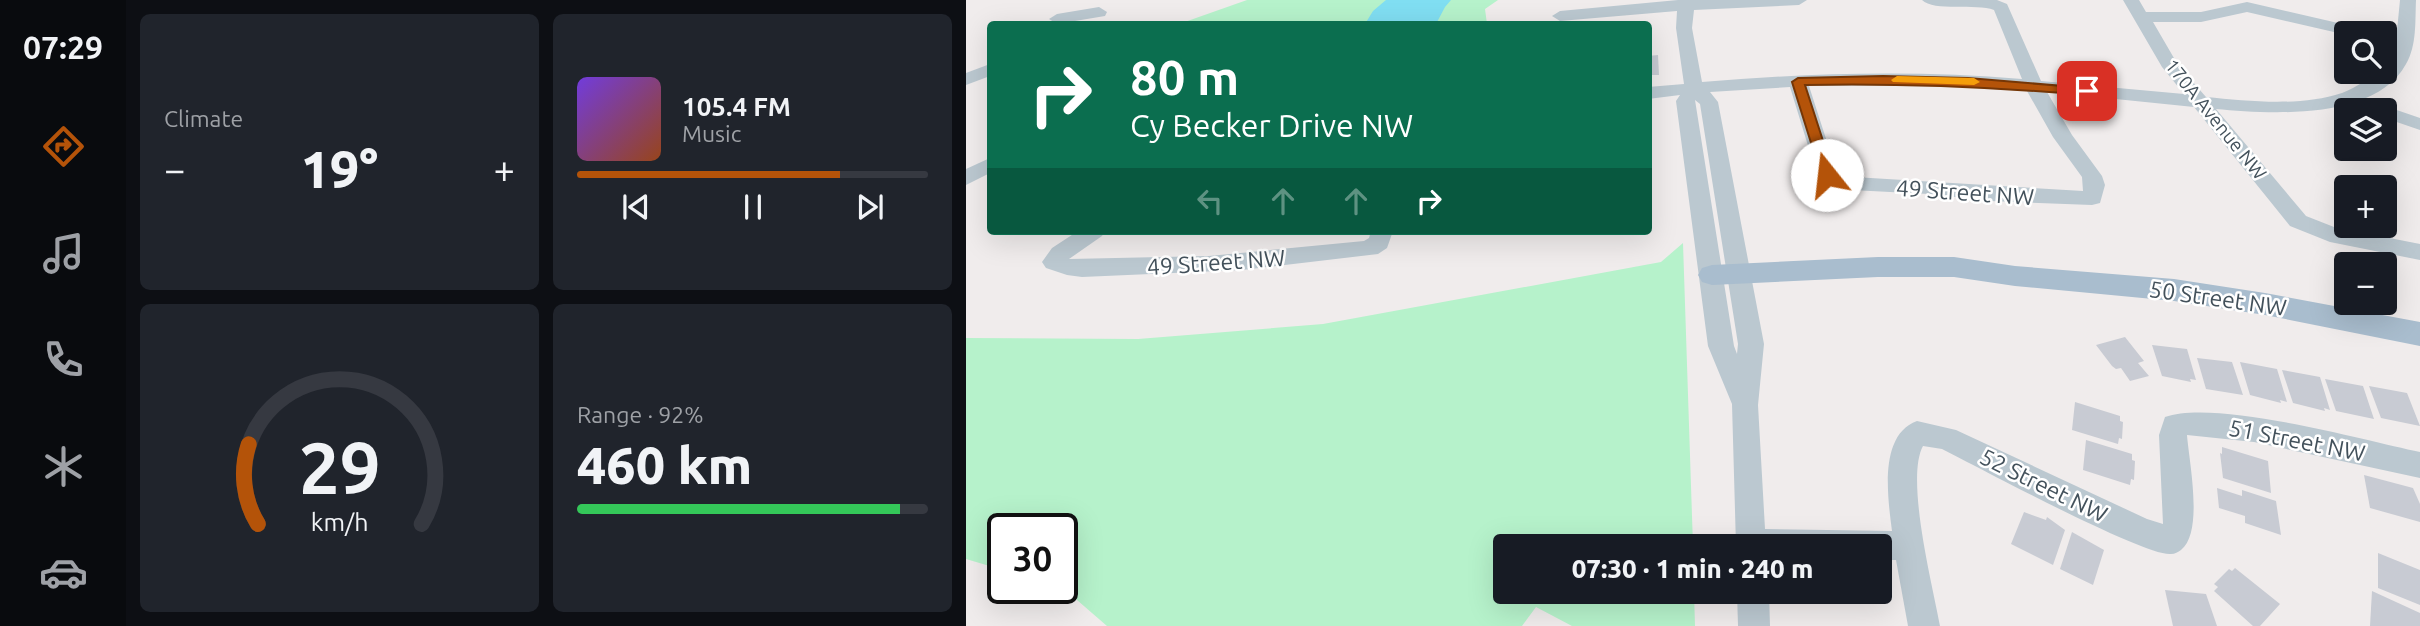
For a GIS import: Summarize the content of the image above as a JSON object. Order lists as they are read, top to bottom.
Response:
{
  "streets": {
    "main road": ["50 Street NW"],
    "street": [
      "170A Avenue NW",
      "49 Street NW",
      "51 Street NW",
      "52 Street NW"
    ]
  },
  "crossings": [
    ["51 Street NW", "52 Street NW"]
  ],
  "page": {
    "tabs": "07:29",
    "tile": [
      "Climate",
      ["Range · 92%", "460 km"]
    ],
    "map_buttons": ["+", "−"],
    "turn": ["80 m", "Cy Becker Drive NW"],
    "song": ["105.4 FM", "Music"],
    "heat": ["−", "19°", "+"],
    "limit": "30",
    "trip": "07:30 · 1 min · 240 m",
    "gauge": ["29", "km/h"]
  }
}
